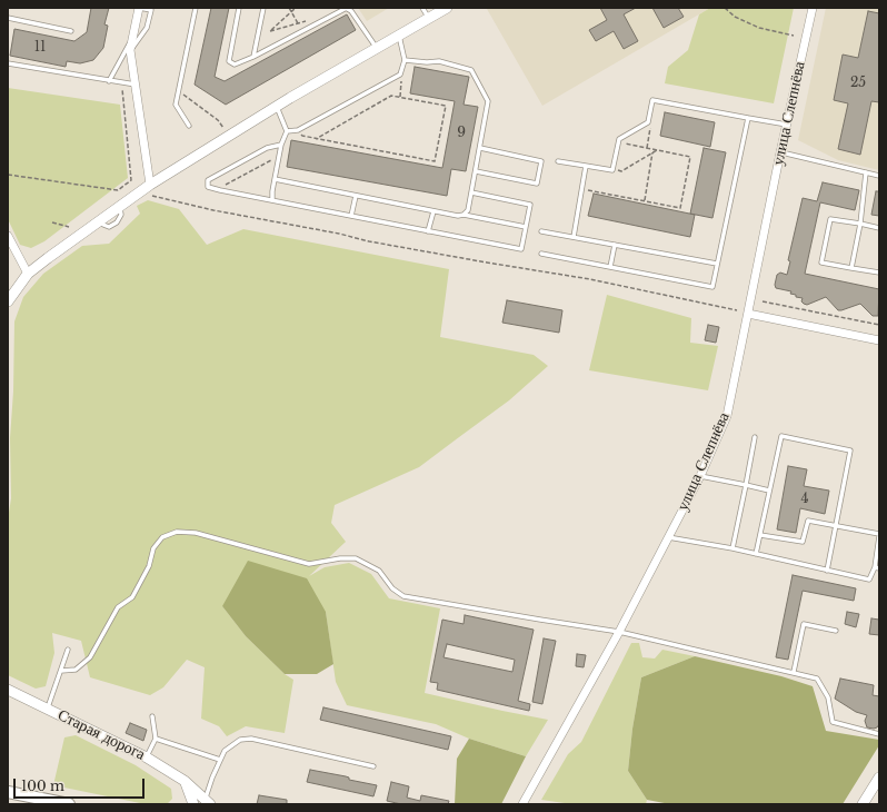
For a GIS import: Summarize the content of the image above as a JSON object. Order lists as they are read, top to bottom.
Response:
{
  "streets": {
    "street": ["улица Слепнёва", "Старая дорога"]
  },
  "house_numbers": [
    "11",
    "25",
    "9",
    "4"
  ],
  "scale_bar": "100 m"
}
